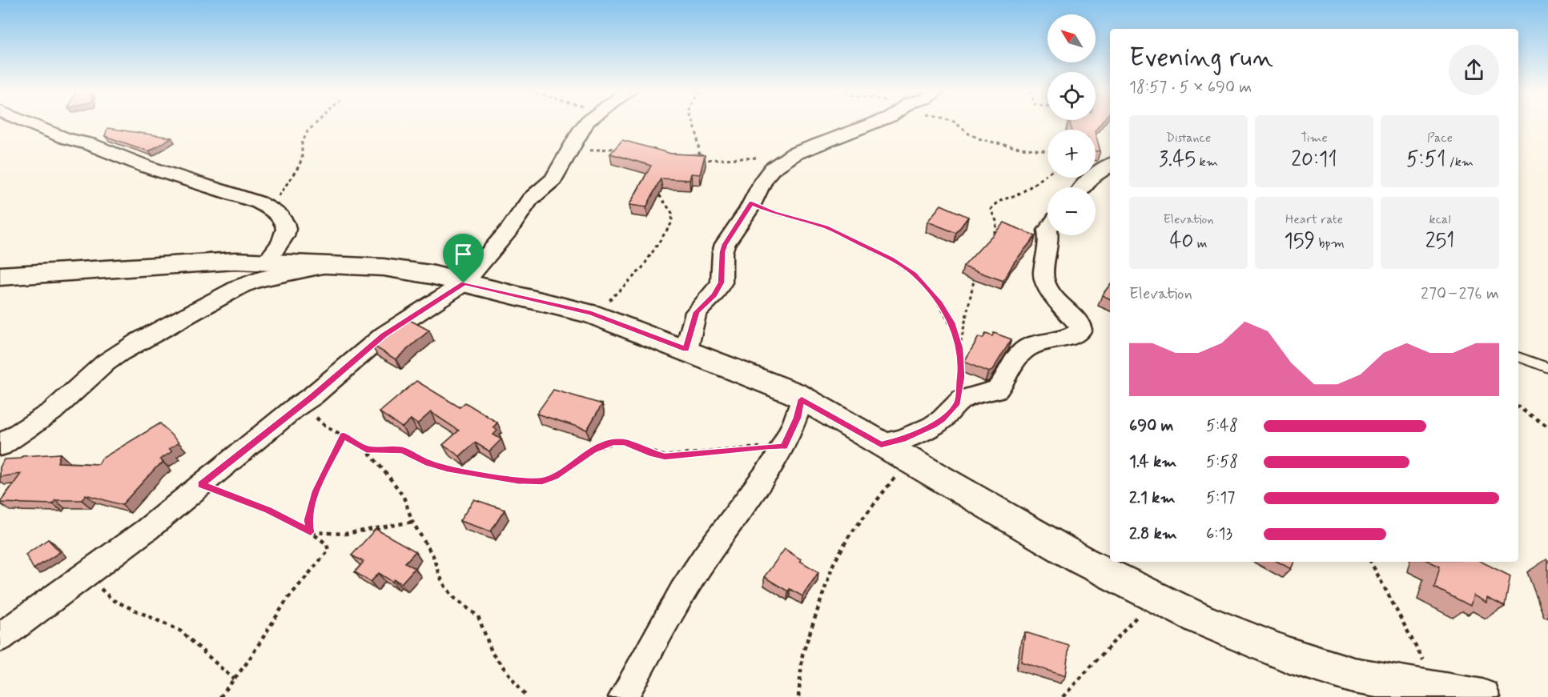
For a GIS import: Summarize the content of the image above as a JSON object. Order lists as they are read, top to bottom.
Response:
{
  "north": "top left",
  "page": {
    "map_buttons": ["+", "−"],
    "heading": ["Evening run", "18:57 · 5 × 690 m"],
    "stats": [
      ["Distance", "3.45 km"],
      ["Time", "20:11"],
      ["Pace", "5:51 /km"],
      ["Elevation", "40 m"],
      ["Heart rate", "159 bpm"],
      ["kcal", "251"]
    ],
    "chart": ["Elevation", "270–276 m"],
    "list": [
      {
        "name": "690 m",
        "note": "5:48"
      },
      {
        "name": "1.4 km",
        "note": "5:58"
      },
      {
        "name": "2.1 km",
        "note": "5:17"
      },
      {
        "name": "2.8 km",
        "note": "6:13"
      }
    ]
  }
}
